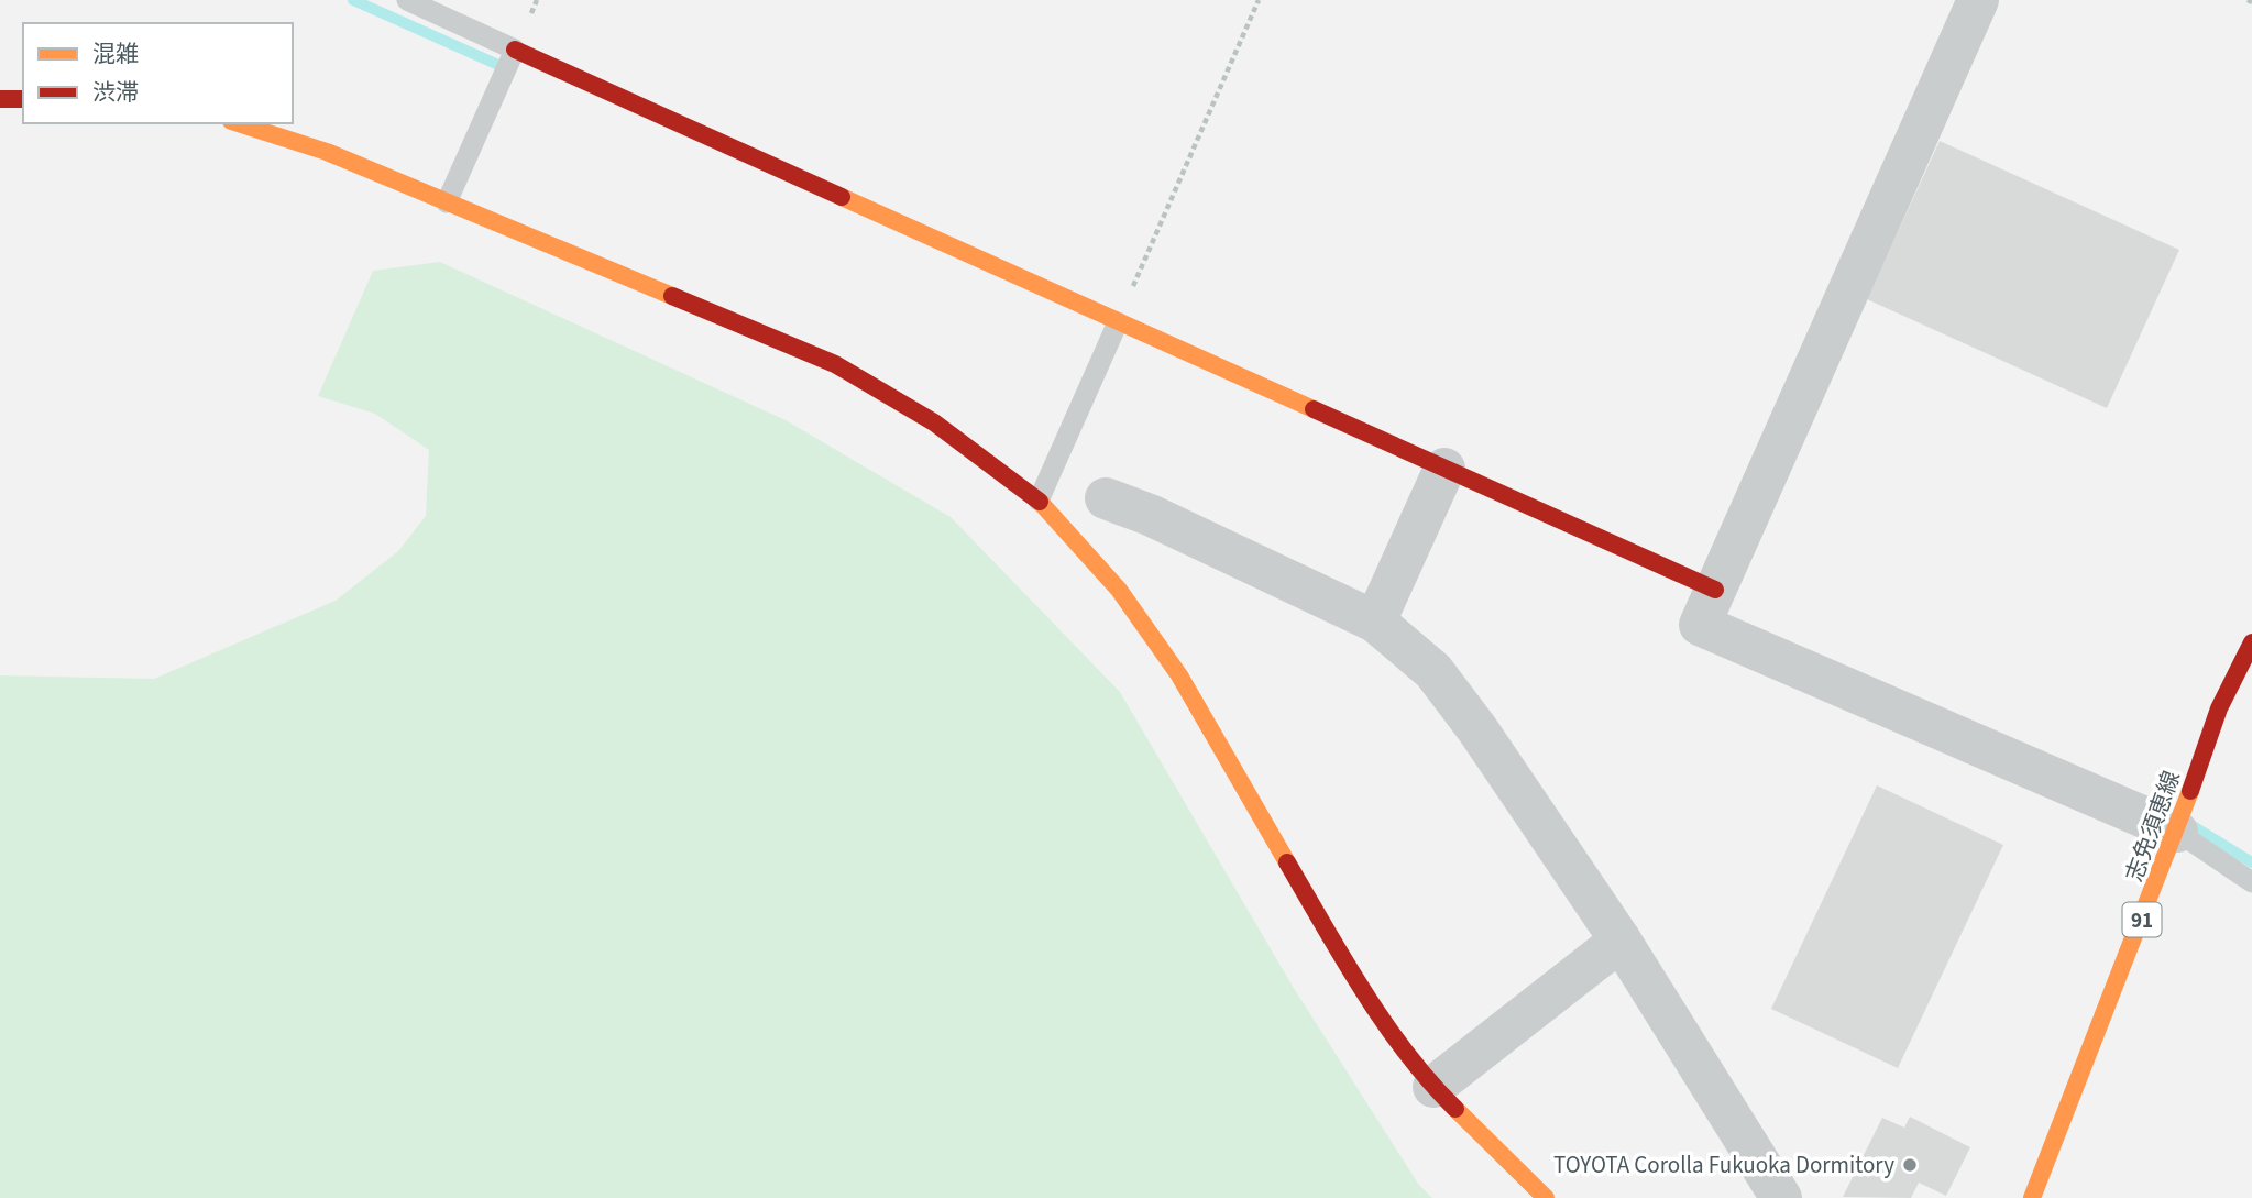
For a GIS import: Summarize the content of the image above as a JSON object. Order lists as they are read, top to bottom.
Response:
{
  "streets": {
    "street": ["志免須恵線", "91"]
  },
  "places": ["TOYOTA Corolla Fukuoka Dormitory"],
  "legend": ["混雑", "渋滞"]
}
